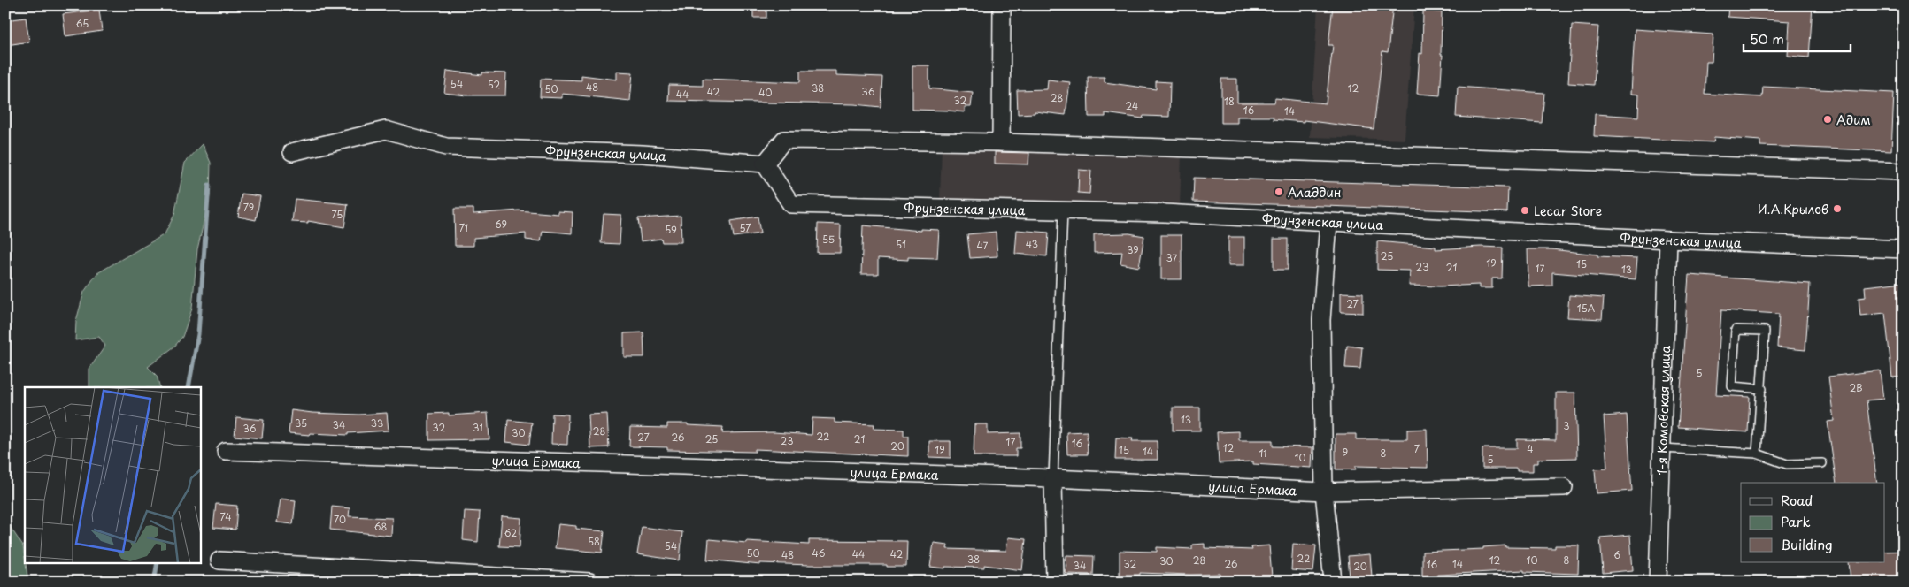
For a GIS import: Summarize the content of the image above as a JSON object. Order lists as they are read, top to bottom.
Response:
{
  "streets": {
    "street": ["Фрунзенская улица", "1-я Комовская улица", "улица Ермака"]
  },
  "crossings": [
    ["Фрунзенская улица", "1-я Комовская улица"]
  ],
  "places": [
    "Адим",
    "Аладдин",
    "И.А.Крылов",
    "Lecar Store"
  ],
  "house_numbers": [
    "65",
    "54",
    "52",
    "48",
    "38",
    "12",
    "50",
    "42",
    "36",
    "40",
    "44",
    "28",
    "32",
    "18",
    "24",
    "16",
    "14",
    "79",
    "75",
    "69",
    "71",
    "57",
    "59",
    "55",
    "43",
    "51",
    "47",
    "39",
    "25",
    "37",
    "19",
    "15",
    "23",
    "21",
    "17",
    "13",
    "27",
    "15А",
    "5",
    "2В",
    "13",
    "35",
    "33",
    "34",
    "3",
    "32",
    "31",
    "36",
    "28",
    "30",
    "22",
    "27",
    "26",
    "25",
    "21",
    "23",
    "17",
    "16",
    "20",
    "12",
    "7",
    "4",
    "19",
    "15",
    "14",
    "9",
    "11",
    "8",
    "10",
    "5",
    "74",
    "70",
    "68",
    "62",
    "58",
    "54",
    "50",
    "46",
    "44",
    "42",
    "48",
    "6",
    "22",
    "38",
    "28",
    "12",
    "10",
    "8",
    "30",
    "32",
    "26",
    "14",
    "16",
    "34",
    "20"
  ],
  "legend": ["Road", "Park", "Building"],
  "scale_bar": "50 m"
}
